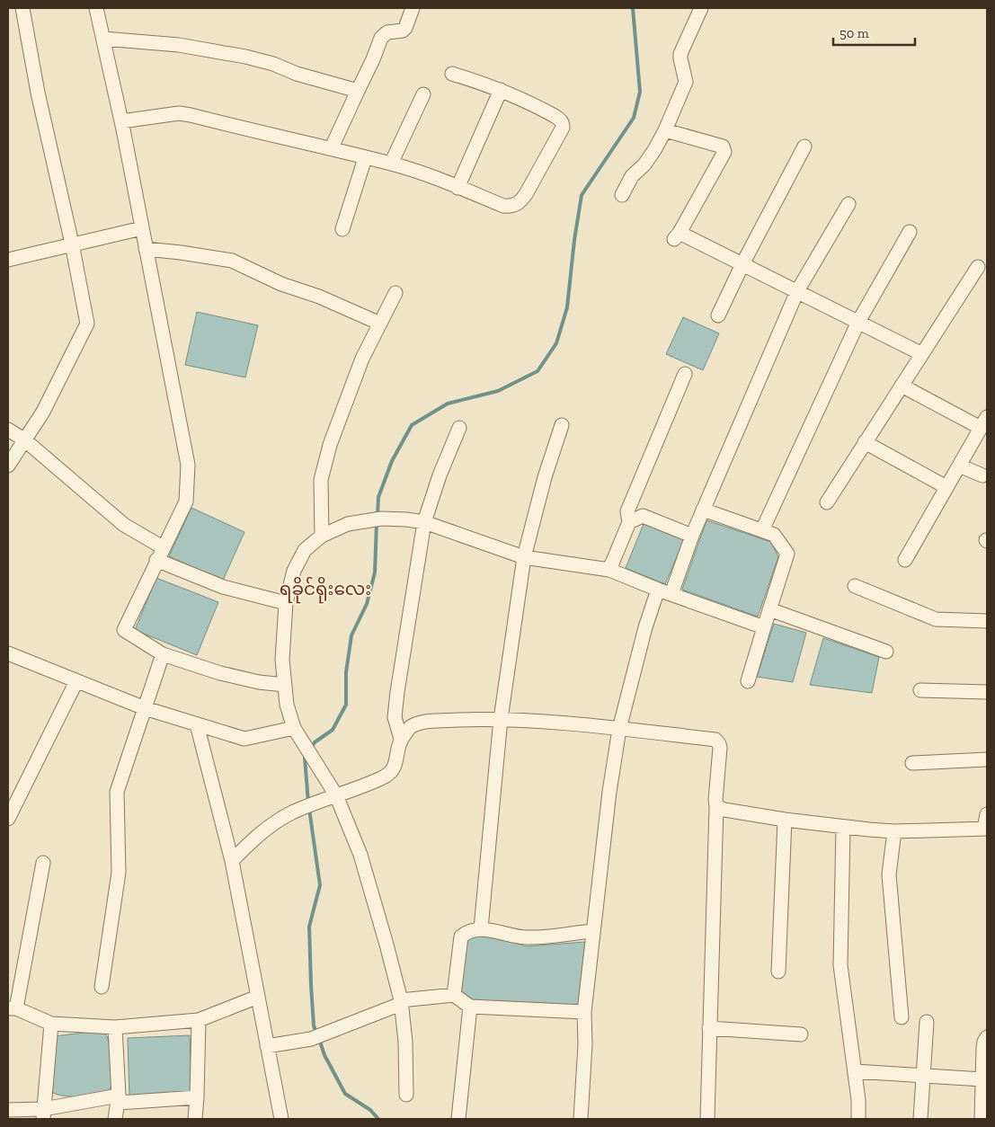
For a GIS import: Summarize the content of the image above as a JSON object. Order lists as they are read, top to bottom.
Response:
{
  "districts": ["ရခိုင်ရိုးလေး"],
  "scale_bar": "50 m"
}
